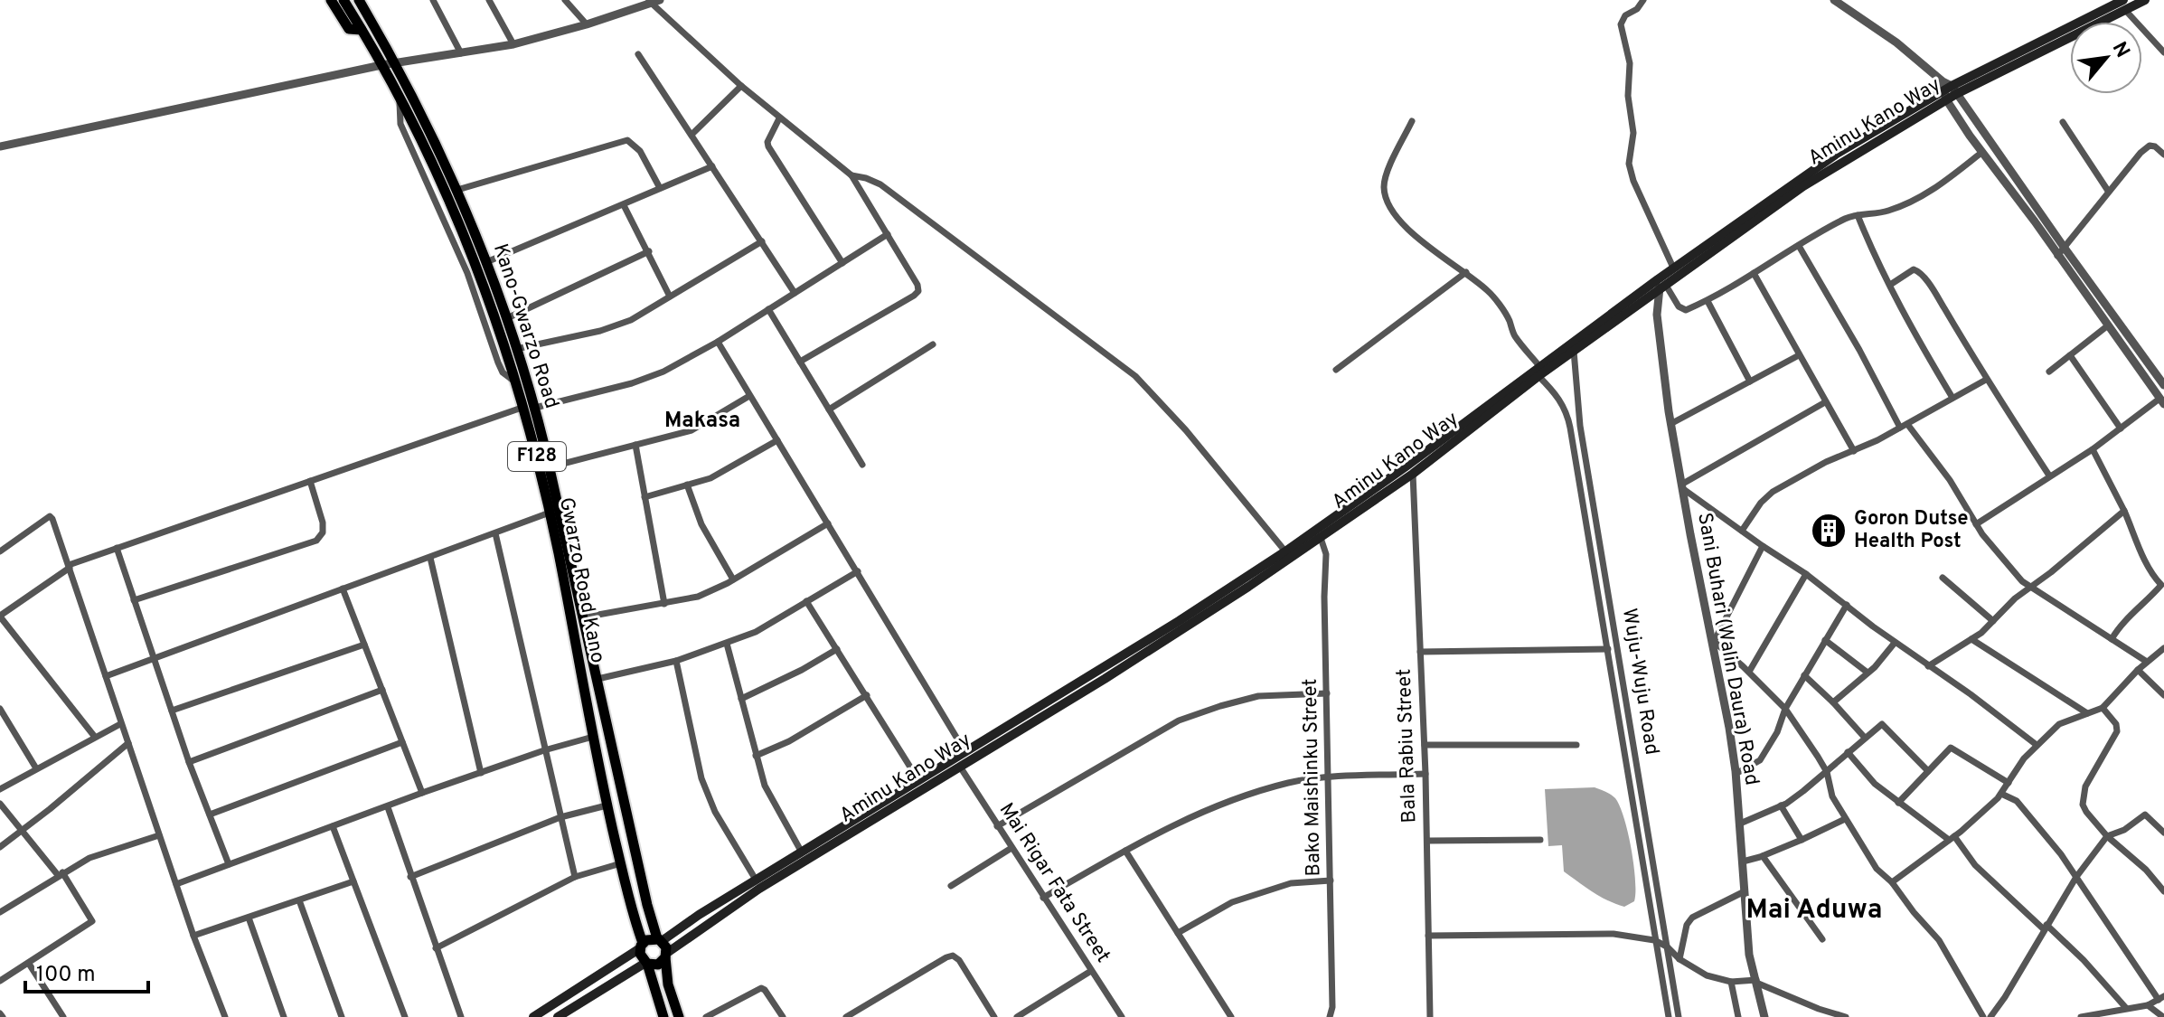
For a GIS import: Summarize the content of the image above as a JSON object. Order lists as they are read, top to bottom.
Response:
{
  "streets": {
    "main road": [
      "Aminu Kano Way",
      "Kano-Gwarzo Road",
      "F128",
      "Gwarzo Road Kano"
    ],
    "street": [
      "Sani Buhari (Walin Daura) Road",
      "Wuju-Wuju Road",
      "Bala Rabiu Street",
      "Bako Maishinku Street",
      "Mai Rigar Fata Street"
    ]
  },
  "crossings": [
    ["Aminu Kano Way", "Kano-Gwarzo Road"],
    ["Aminu Kano Way", "F128"],
    ["Aminu Kano Way", "Gwarzo Road Kano"],
    ["Aminu Kano Way", "Sani Buhari (Walin Daura) Road"],
    ["Aminu Kano Way", "Wuju-Wuju Road"],
    ["Aminu Kano Way", "Bala Rabiu Street"],
    ["Aminu Kano Way", "Bako Maishinku Street"],
    ["Aminu Kano Way", "Mai Rigar Fata Street"],
    ["Kano-Gwarzo Road", "F128"],
    ["Kano-Gwarzo Road", "Gwarzo Road Kano"],
    ["F128", "Gwarzo Road Kano"]
  ],
  "districts": ["Makasa", "Mai Aduwa"],
  "places": {
    "building": ["Goron Dutse Health Post"]
  },
  "scale_bar": "100 m",
  "north": "top right"
}
